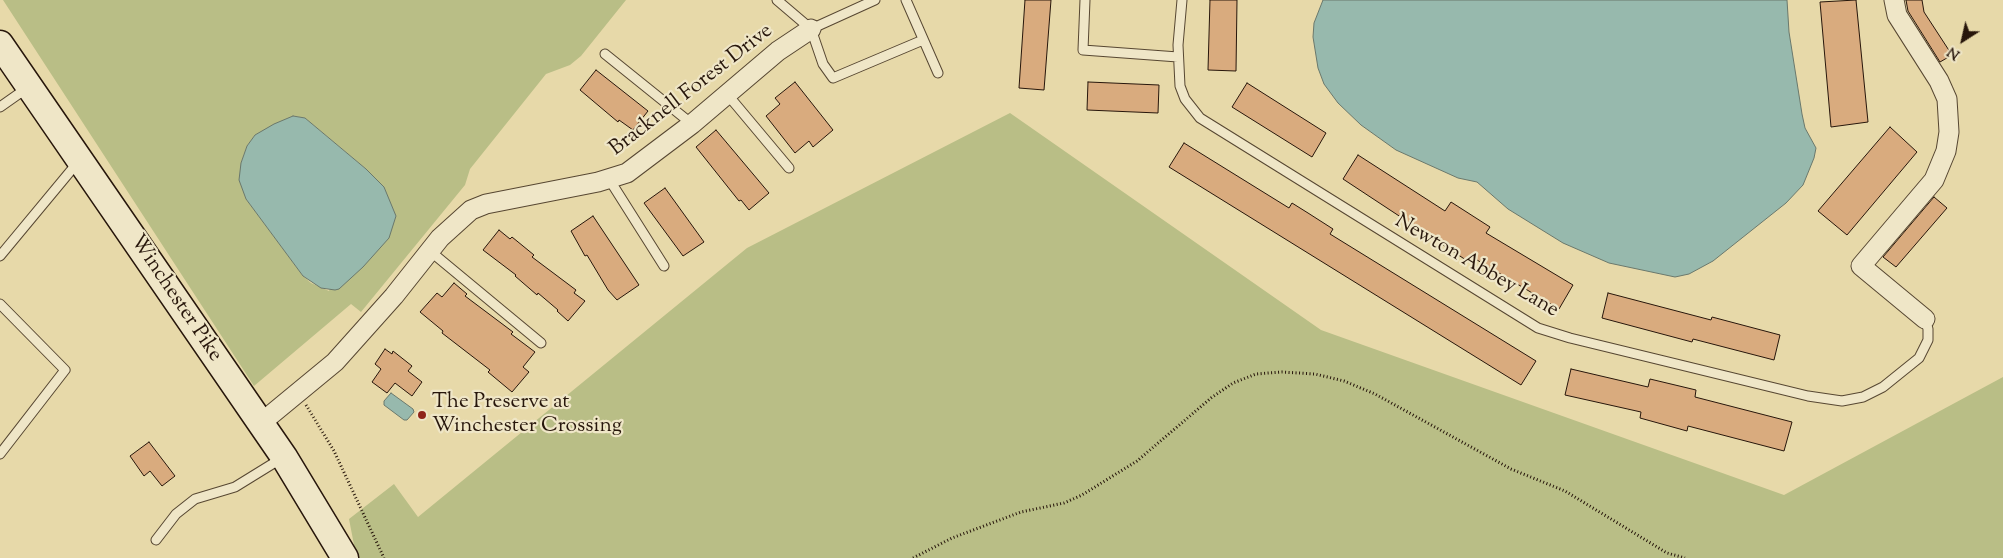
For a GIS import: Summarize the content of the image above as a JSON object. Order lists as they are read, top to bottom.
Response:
{
  "streets": {
    "main road": ["Winchester Pike"],
    "street": ["Bracknell Forest Drive"],
    "lane": ["Newton Abbey Lane"]
  },
  "crossings": [
    ["Bracknell Forest Drive", "Winchester Pike"]
  ],
  "places": ["The Preserve at Winchester Crossing"],
  "north": "bottom left"
}
